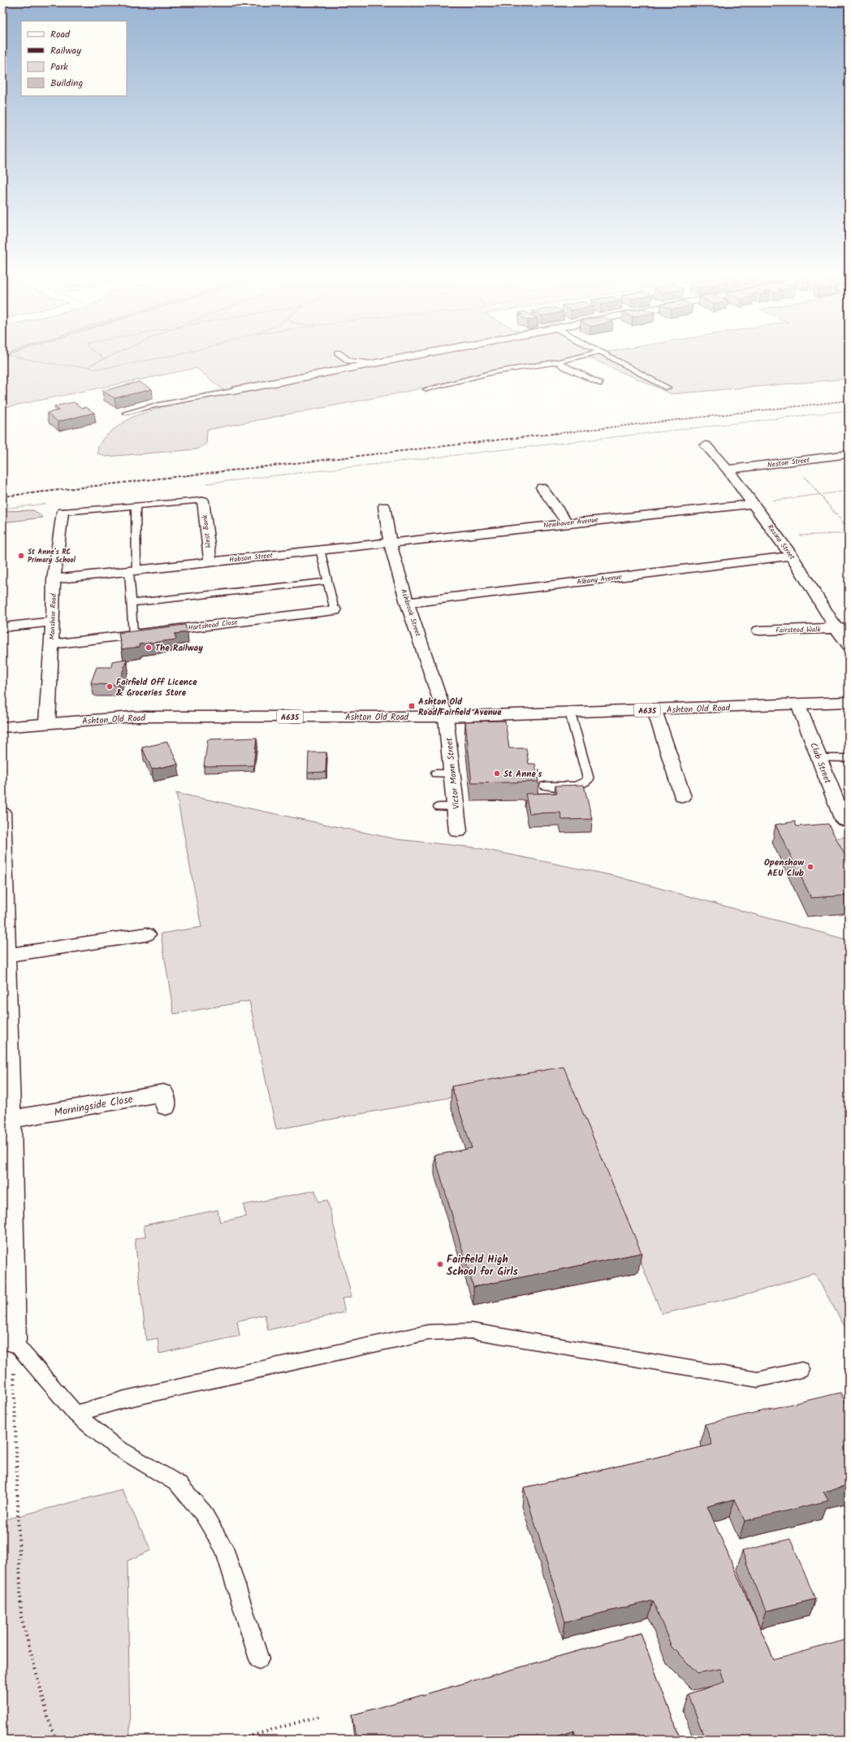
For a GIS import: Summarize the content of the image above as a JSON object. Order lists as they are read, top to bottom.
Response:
{
  "streets": {
    "main road": [
      "Neston Street",
      "Newhaven Avenue",
      "West Bank",
      "Rosina Street",
      "Hobson Street",
      "Albany Avenue",
      "Ashbrook Street",
      "Manshaw Road",
      "Hartshead Close",
      "Fairstead Walk",
      "Ashton Old Road",
      "A635",
      "Club Street",
      "Victor Mann Street",
      "Morningside Close"
    ]
  },
  "crossings": [
    ["Neston Street", "Rosina Street"],
    ["Newhaven Avenue", "Rosina Street"],
    ["Newhaven Avenue", "Hobson Street"],
    ["Newhaven Avenue", "Ashbrook Street"],
    ["West Bank", "Hobson Street"],
    ["Rosina Street", "Albany Avenue"],
    ["Rosina Street", "Fairstead Walk"],
    ["Hobson Street", "Ashbrook Street"],
    ["Hobson Street", "Manshaw Road"],
    ["Albany Avenue", "Ashbrook Street"],
    ["Ashbrook Street", "Ashton Old Road"],
    ["Ashbrook Street", "Victor Mann Street"],
    ["Manshaw Road", "Hartshead Close"],
    ["Manshaw Road", "Ashton Old Road"],
    ["Ashton Old Road", "Club Street"],
    ["Ashton Old Road", "Victor Mann Street"]
  ],
  "places": {
    "other": [
      "St Anne's RC Primary School",
      "The Railway",
      "Fairfield Off Licence & Groceries Store",
      "St Anne's",
      "Openshaw AEU Club",
      "Fairfield High School for Girls"
    ],
    "transit": ["Ashton Old Road/Fairfield Avenue"]
  },
  "legend": [
    "Road",
    "Railway",
    "Park",
    "Building"
  ]
}
